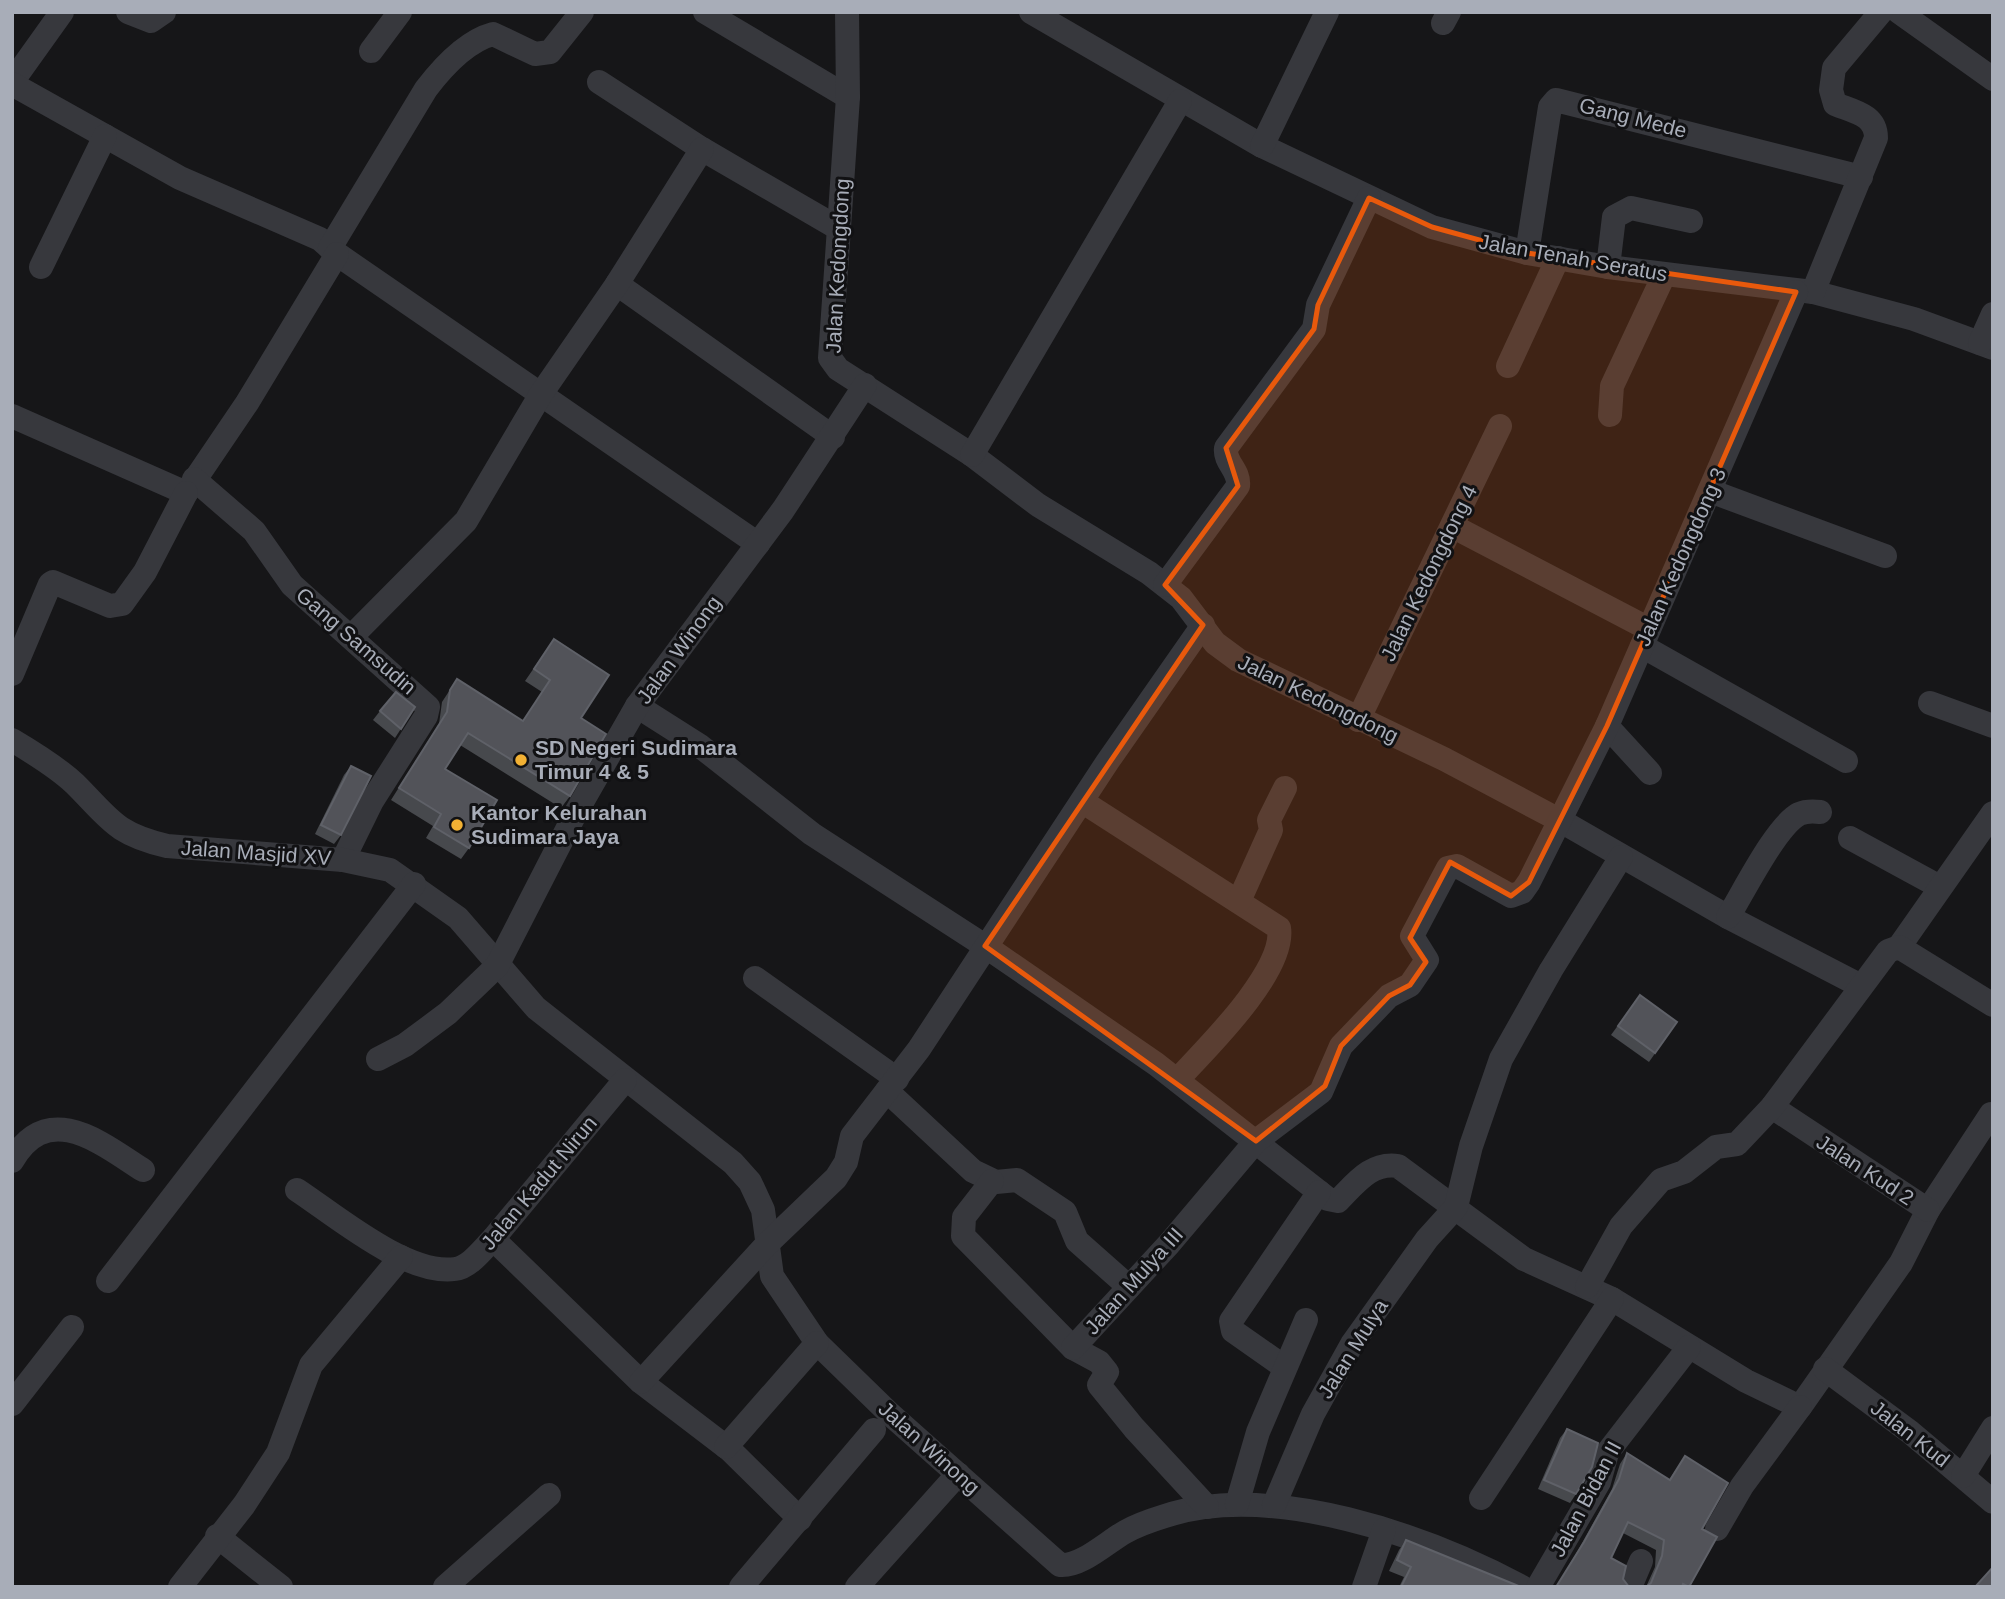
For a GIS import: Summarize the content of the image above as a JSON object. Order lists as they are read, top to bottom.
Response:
{
  "streets": {
    "street": [
      "Gang Mede",
      "Jalan Tenah Seratus",
      "Jalan Kedongdong",
      "Jalan Kedongdong 3",
      "Jalan Kedongdong 4",
      "Gang Samsudin",
      "Jalan Winong",
      "Jalan Masjid XV",
      "Jalan Kud 2",
      "Jalan Kadut Nirun",
      "Jalan Mulya III",
      "Jalan Mulya",
      "Jalan Kud",
      "Jalan Bidan II"
    ]
  },
  "crossings": [
    ["Gang Mede", "Jalan Tenah Seratus"],
    ["Gang Mede", "Jalan Kedongdong 3"],
    ["Jalan Tenah Seratus", "Jalan Kedongdong 3"],
    ["Jalan Kedongdong", "Jalan Kedongdong 3"],
    ["Jalan Kedongdong", "Jalan Kedongdong 4"],
    ["Jalan Kedongdong", "Jalan Winong"],
    ["Jalan Kedongdong", "Jalan Mulya III"],
    ["Jalan Kedongdong 3", "Jalan Mulya III"],
    ["Gang Samsudin", "Jalan Masjid XV"],
    ["Jalan Winong", "Jalan Masjid XV"],
    ["Jalan Winong", "Jalan Kadut Nirun"],
    ["Jalan Winong", "Jalan Mulya III"],
    ["Jalan Winong", "Jalan Mulya"],
    ["Jalan Kud 2", "Jalan Kud"]
  ],
  "places": ["SD Negeri Sudimara Timur 4 & 5", "Kantor Kelurahan Sudimara Jaya"]
}
